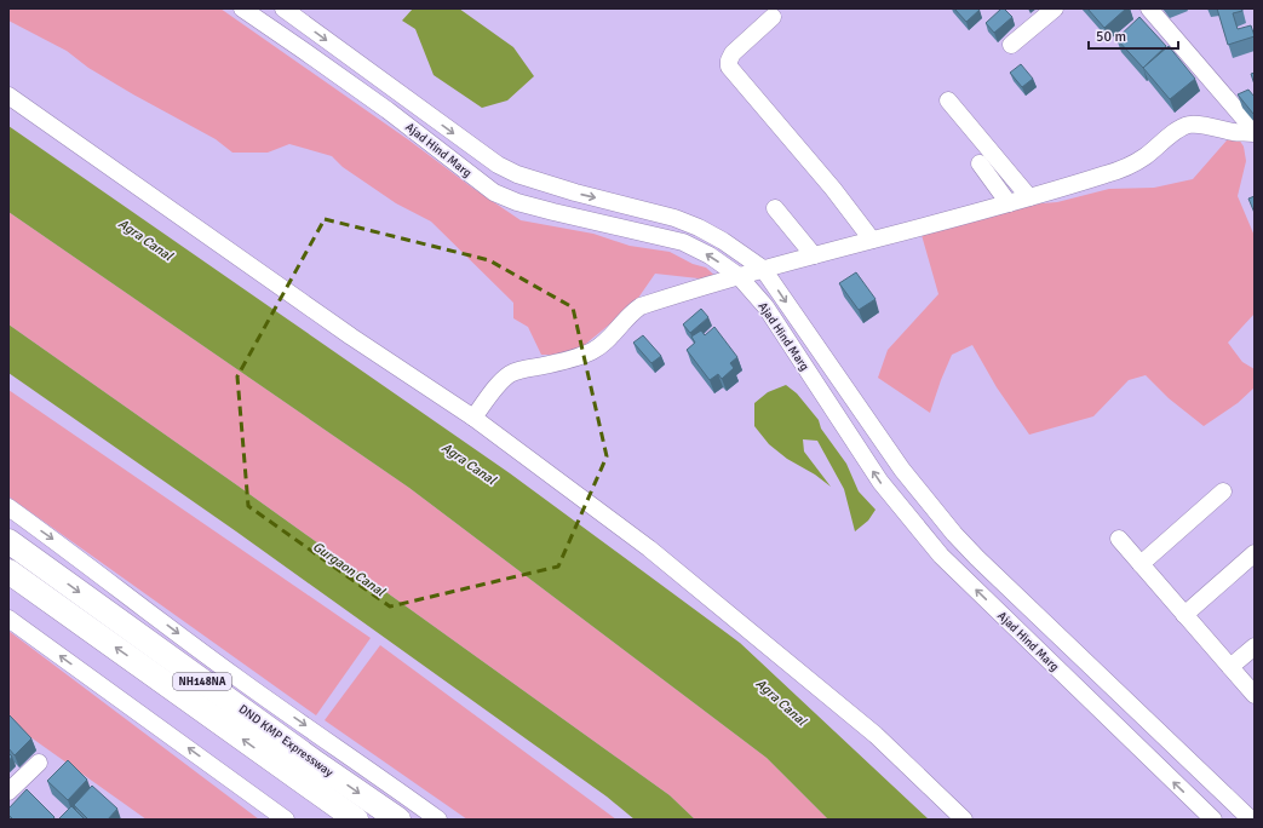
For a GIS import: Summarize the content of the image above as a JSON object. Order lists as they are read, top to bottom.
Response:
{
  "streets": {
    "highway": ["NH148NA", "DND KMP Expressway"],
    "street": ["Ajad Hind Marg"]
  },
  "water": ["Agra Canal", "Gurgaon Canal"],
  "scale_bar": "50 m"
}
